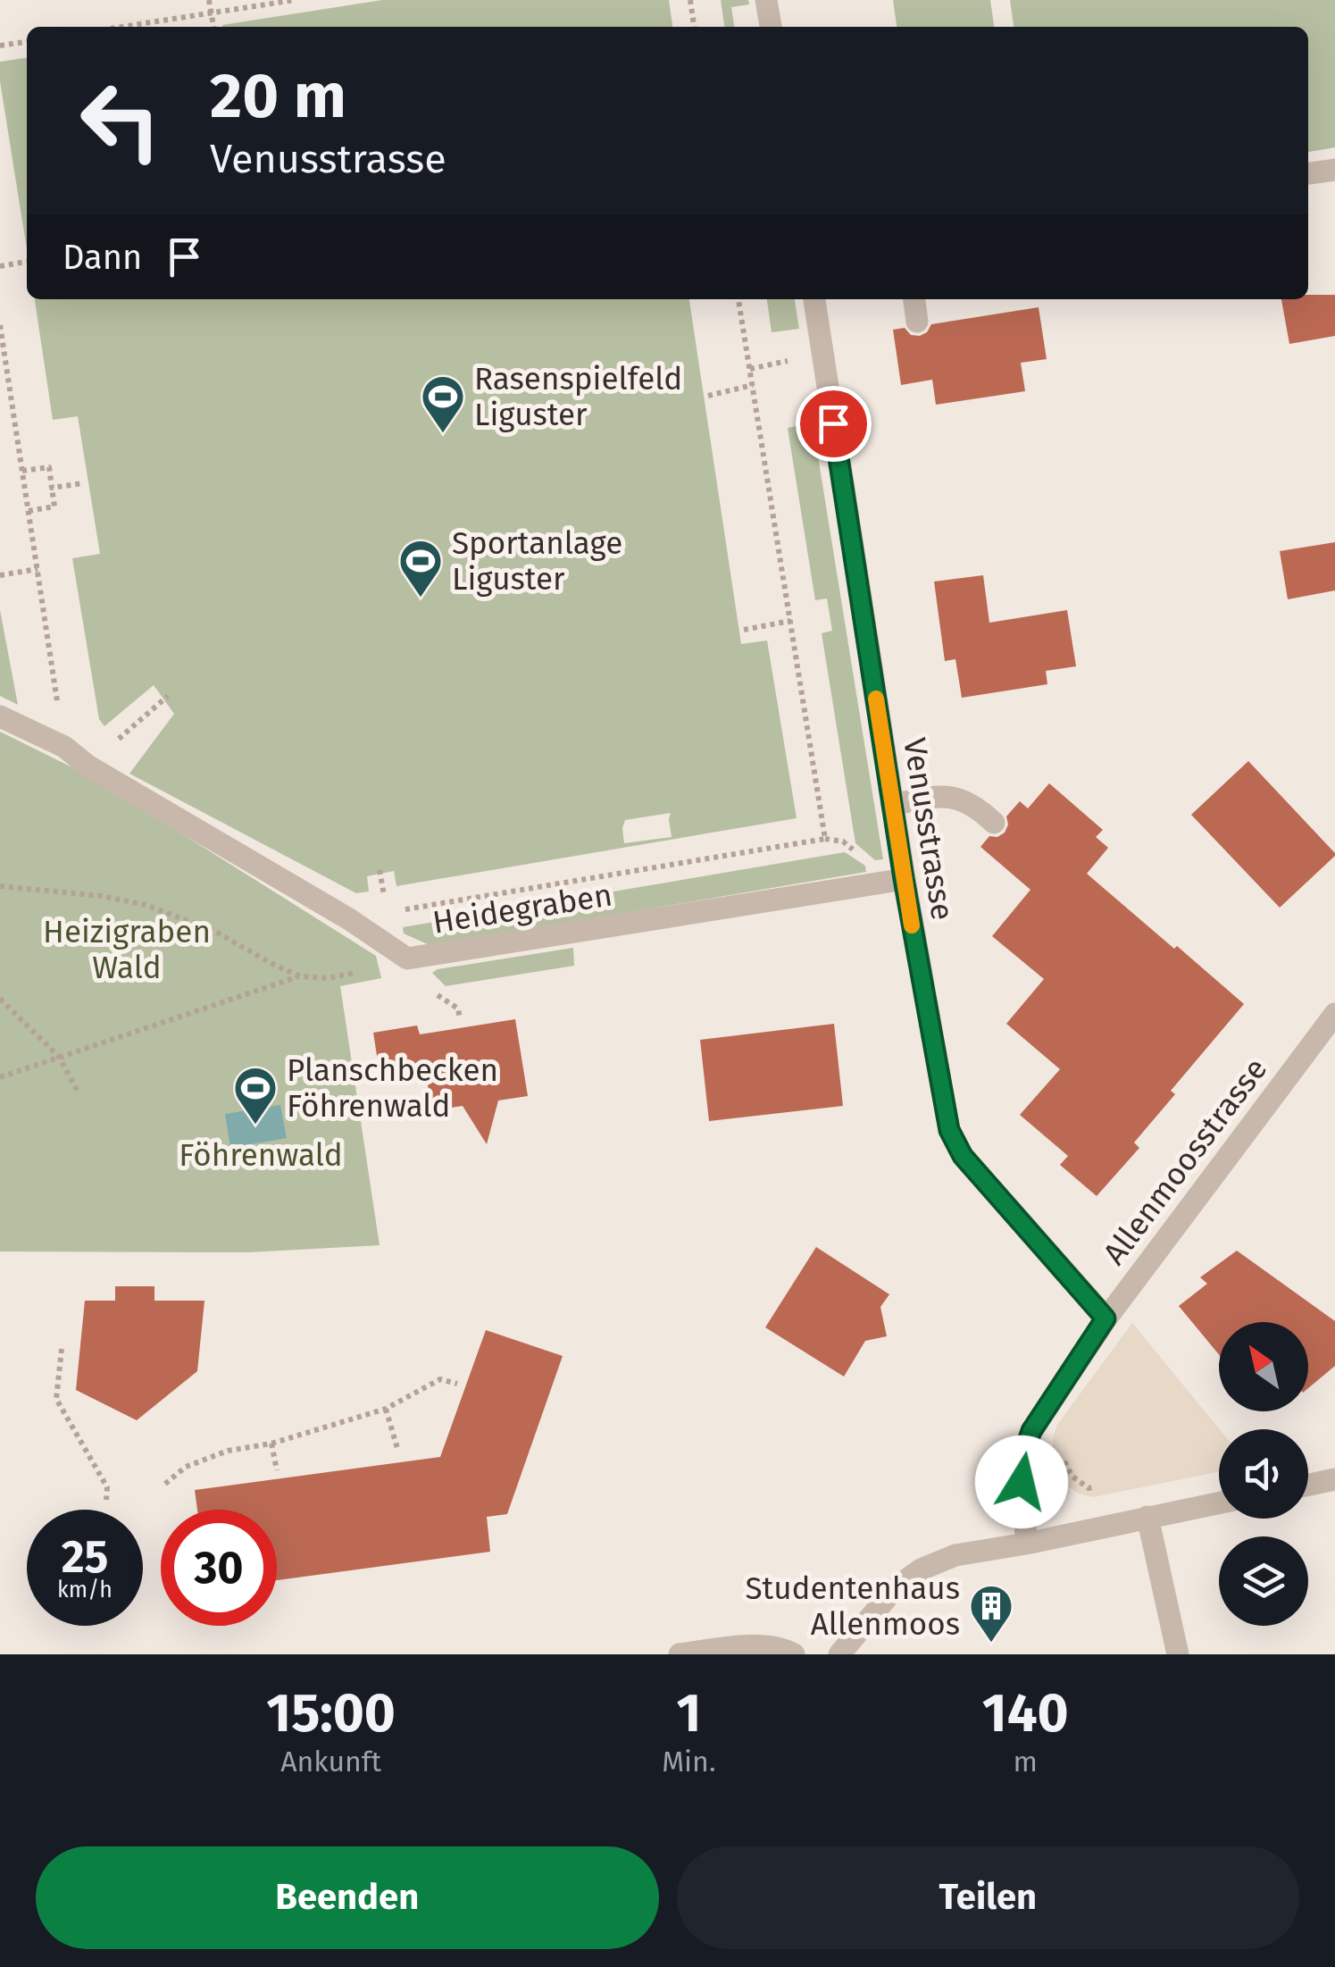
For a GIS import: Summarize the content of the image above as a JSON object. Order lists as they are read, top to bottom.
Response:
{
  "streets": {
    "street": ["Venusstrasse", "Heidegraben", "Allenmoosstrasse"]
  },
  "crossings": [
    ["Venusstrasse", "Heidegraben"],
    ["Venusstrasse", "Allenmoosstrasse"]
  ],
  "parks": ["Heizigraben Wald", "Föhrenwald"],
  "places": {
    "sports": ["Rasenspielfeld Liguster", "Sportanlage Liguster", "Planschbecken Föhrenwald"],
    "building": ["Studentenhaus Allenmoos"]
  },
  "north": "top left",
  "page": {
    "turn": ["20 m", "Venusstrasse"],
    "then": "Dann",
    "speed": "25 km/h",
    "limit": "30",
    "eta": [
      "15:00",
      "Ankunft",
      "1",
      "Min.",
      "140",
      "m"
    ],
    "buttons": ["Beenden", "Teilen"]
  }
}
